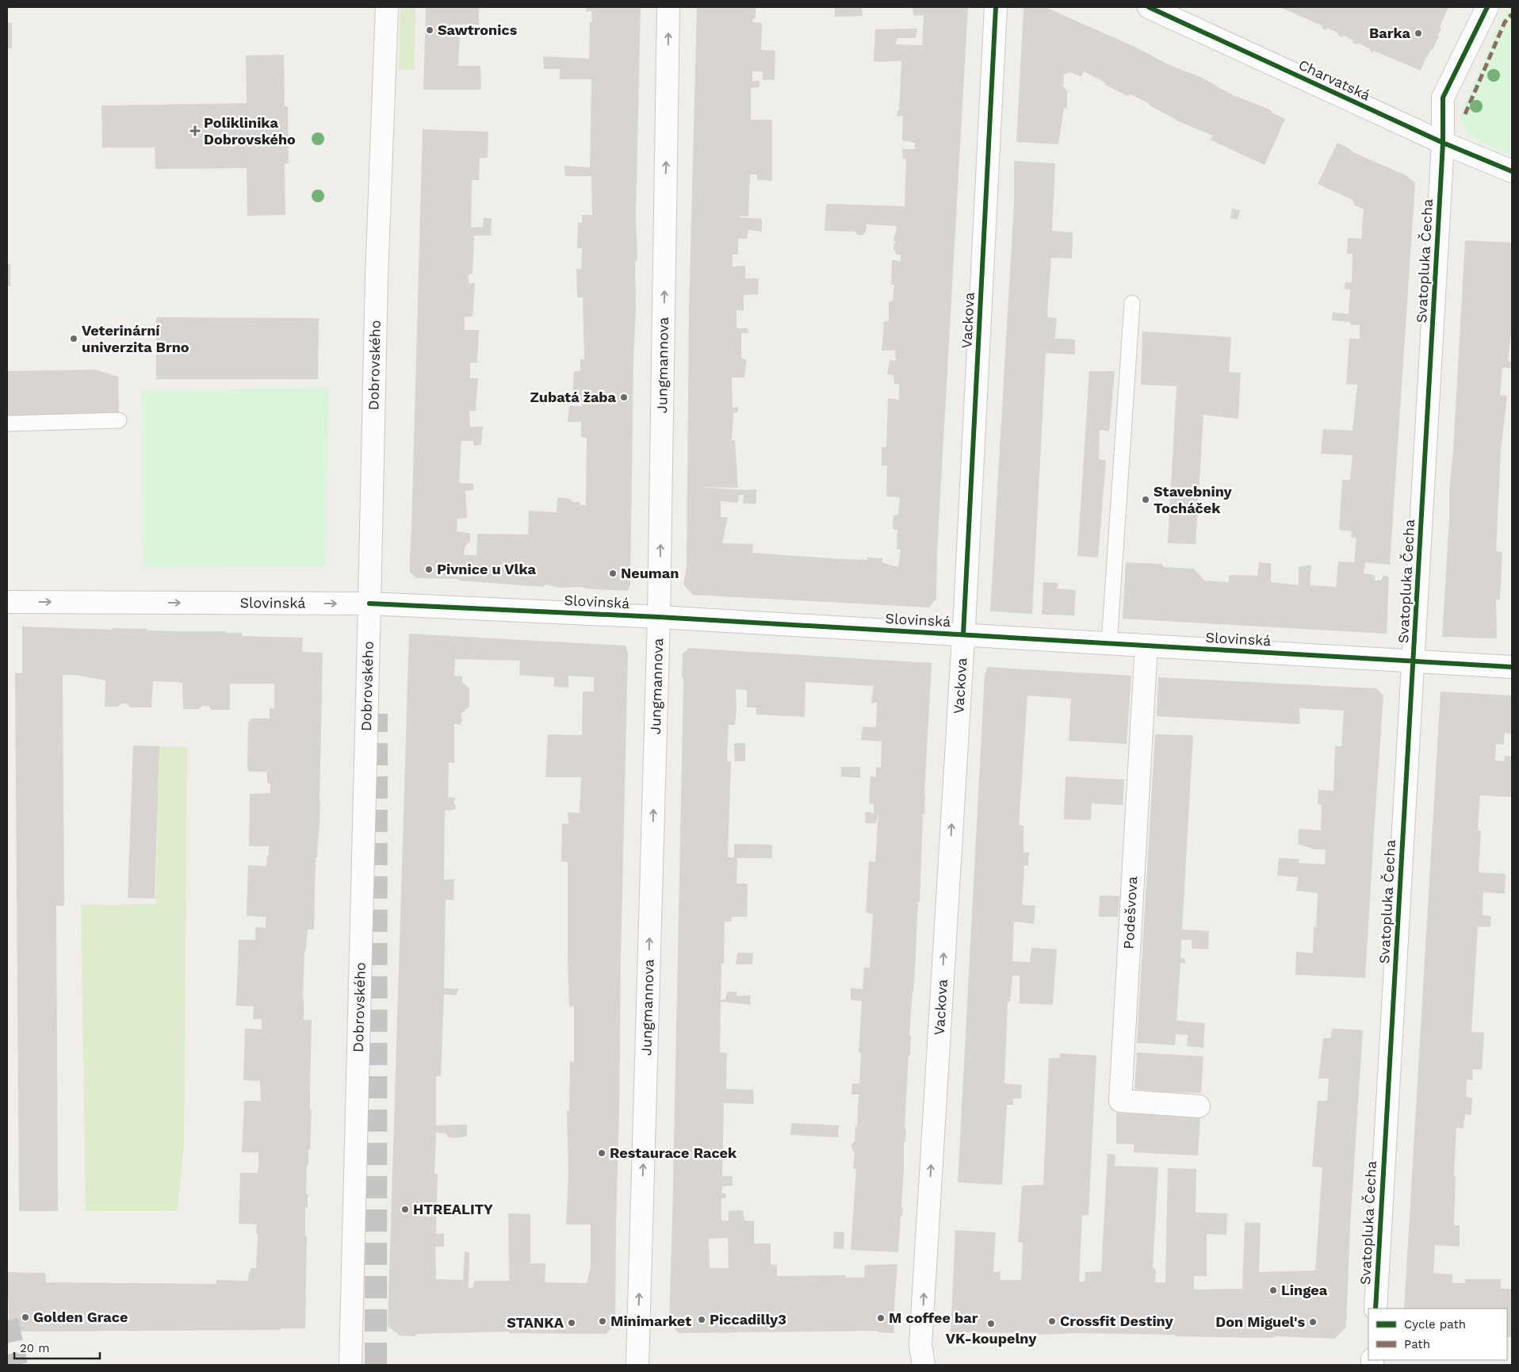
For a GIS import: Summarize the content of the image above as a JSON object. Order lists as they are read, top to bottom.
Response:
{
  "streets": {
    "street": [
      "Charvatská",
      "Svatopluka Čecha",
      "Vackova",
      "Dobrovského",
      "Jungmannova",
      "Slovinská",
      "Podešvova"
    ]
  },
  "crossings": [
    ["Charvatská", "Svatopluka Čecha"],
    ["Svatopluka Čecha", "Slovinská"],
    ["Vackova", "Slovinská"],
    ["Dobrovského", "Slovinská"],
    ["Jungmannova", "Slovinská"],
    ["Slovinská", "Podešvova"]
  ],
  "one_way": ["Vackova", "Jungmannova"],
  "places": {
    "other": [
      "Sawtronics",
      "Barka",
      "Veterinární univerzita Brno",
      "Zubatá žaba",
      "Stavebniny Tocháček",
      "Pivnice u Vlka",
      "Neuman",
      "Restaurace Racek",
      "HTREALITY",
      "Lingea",
      "Golden Grace",
      "M coffee bar",
      "Piccadilly3",
      "Minimarket",
      "Crossfit Destiny",
      "Don Miguel's",
      "STANKA",
      "VK-koupelny"
    ],
    "health": ["Poliklinika Dobrovského"]
  },
  "legend": ["Cycle path", "Path"],
  "scale_bar": "20 m"
}
